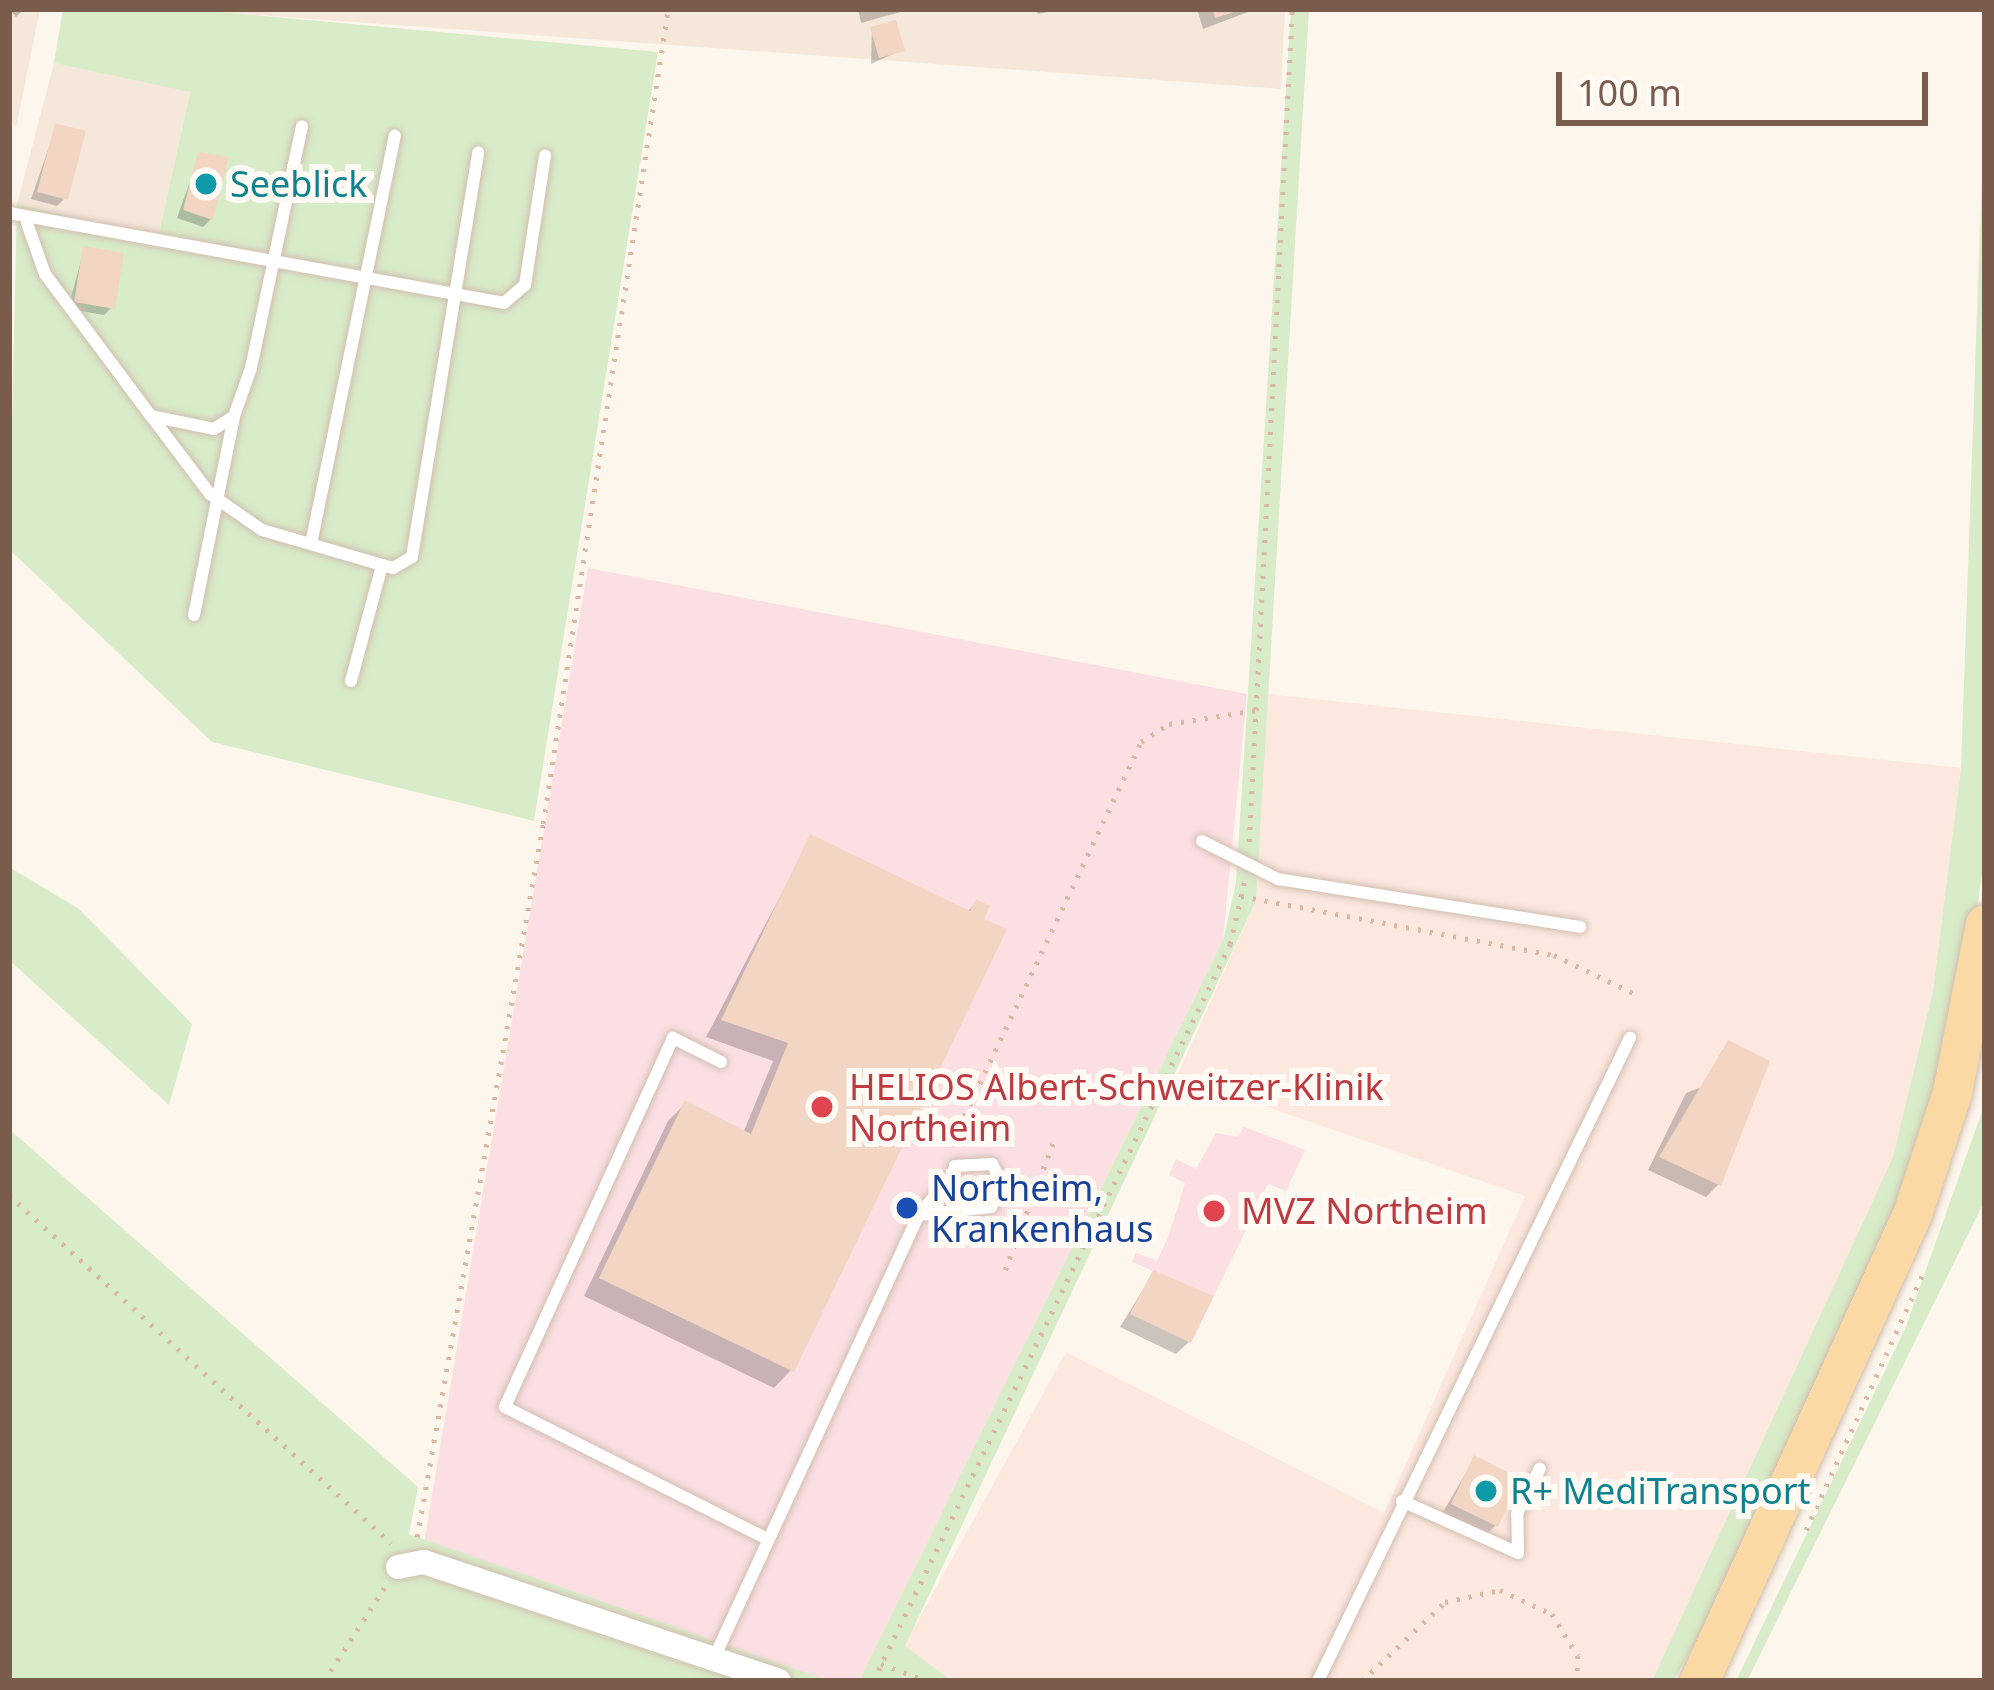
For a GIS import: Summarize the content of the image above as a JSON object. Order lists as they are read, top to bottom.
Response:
{
  "places": [
    "Seeblick",
    "HELIOS Albert-Schweitzer-Klinik Northeim",
    "Northeim, Krankenhaus",
    "MVZ Northeim",
    "R+ MediTransport"
  ],
  "scale_bar": "100 m"
}
